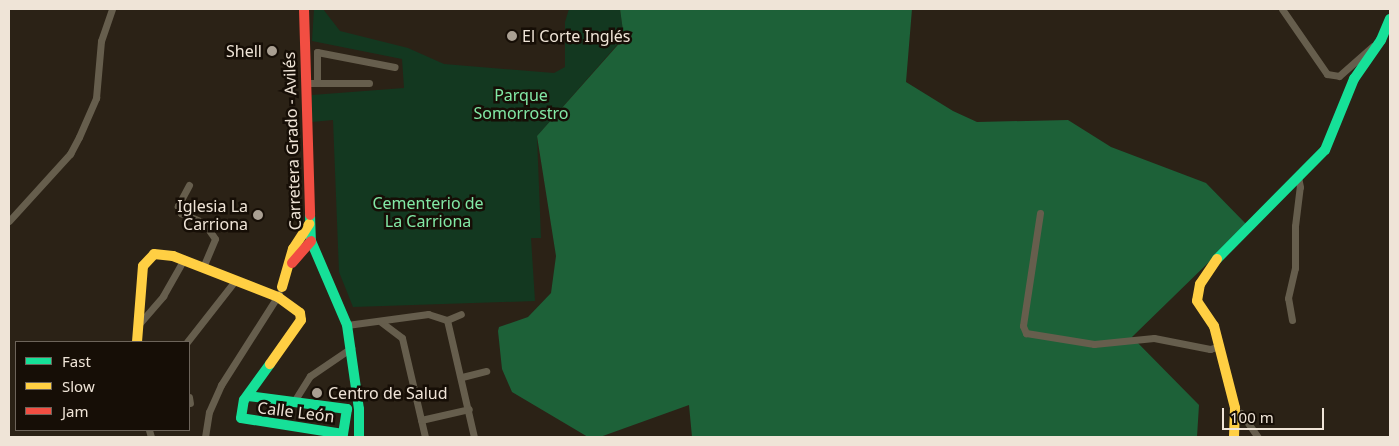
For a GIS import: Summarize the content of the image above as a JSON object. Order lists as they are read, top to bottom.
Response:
{
  "streets": {
    "street": ["Carretera Grado - Avilés", "Calle León"]
  },
  "parks": ["Parque Somorrostro", "Cementerio de La Carriona"],
  "places": [
    "El Corte Inglés",
    "Shell",
    "Iglesia La Carriona",
    "Centro de Salud"
  ],
  "legend": ["Fast", "Slow", "Jam"],
  "scale_bar": "100 m"
}
